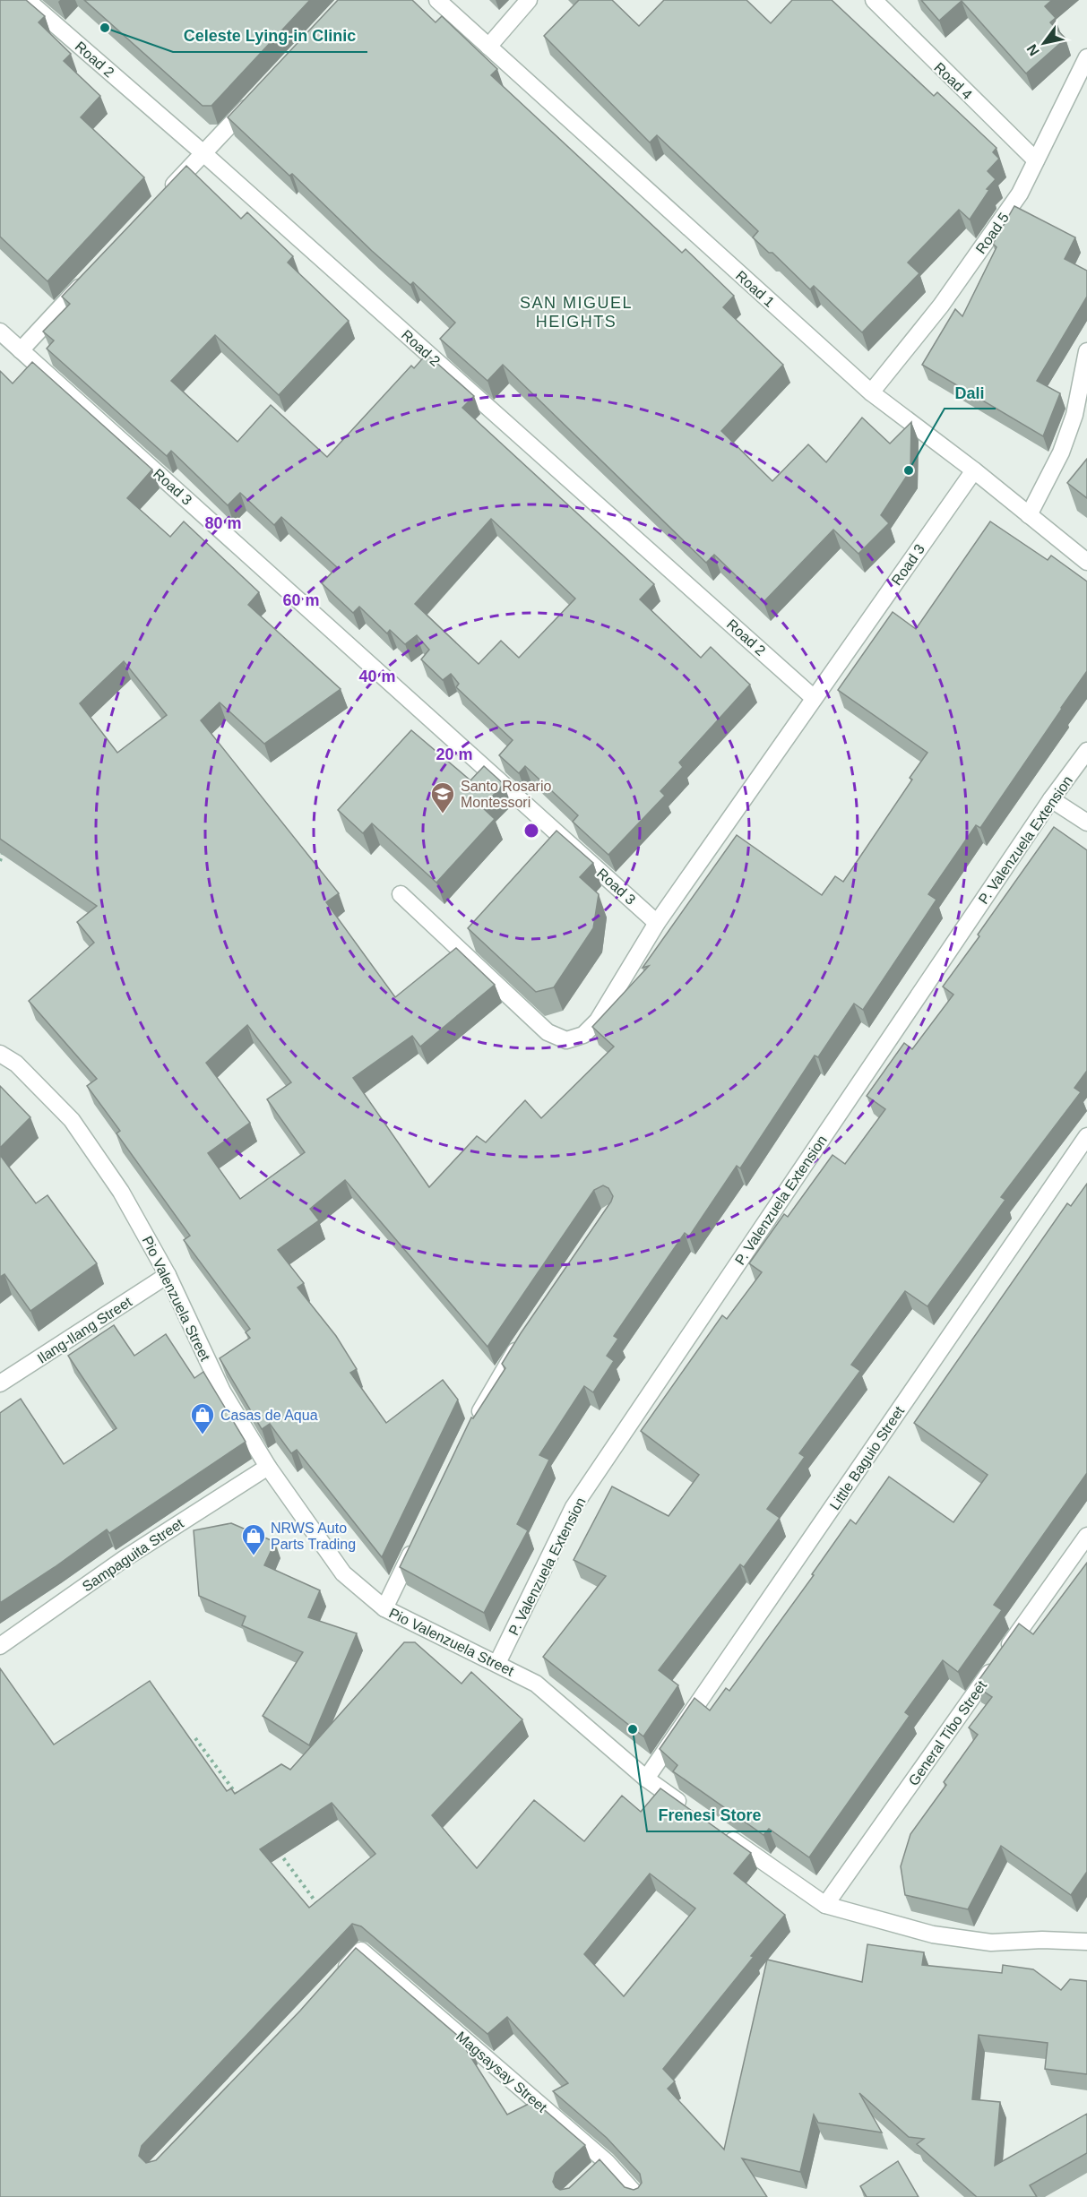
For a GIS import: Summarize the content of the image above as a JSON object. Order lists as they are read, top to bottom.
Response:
{
  "streets": {
    "street": [
      "Road 2",
      "Road 4",
      "Road 5",
      "Road 1",
      "Road 3",
      "P. Valenzuela Extension",
      "Pio Valenzuela Street",
      "Ilang-Ilang Street",
      "Little Baguio Street",
      "Sampaguita Street",
      "General Tibo Street",
      "Magsaysay Street"
    ]
  },
  "crossings": [
    ["Road 2", "Road 3"],
    ["Road 4", "Road 5"],
    ["Road 5", "Road 1"],
    ["Road 1", "Road 3"],
    ["P. Valenzuela Extension", "Pio Valenzuela Street"],
    ["Pio Valenzuela Street", "Ilang-Ilang Street"],
    ["Pio Valenzuela Street", "Little Baguio Street"],
    ["Pio Valenzuela Street", "Sampaguita Street"]
  ],
  "districts": ["SAN MIGUEL HEIGHTS"],
  "places": {
    "other": ["Celeste Lying-in Clinic", "Dali", "Frenesi Store"],
    "school or university": ["Santo Rosario Montessori"],
    "shop": ["Casas de Aqua", "NRWS Auto Parts Trading"]
  },
  "north": "bottom left",
  "rings": [
    "80 m",
    "60 m",
    "40 m",
    "20 m"
  ]
}
